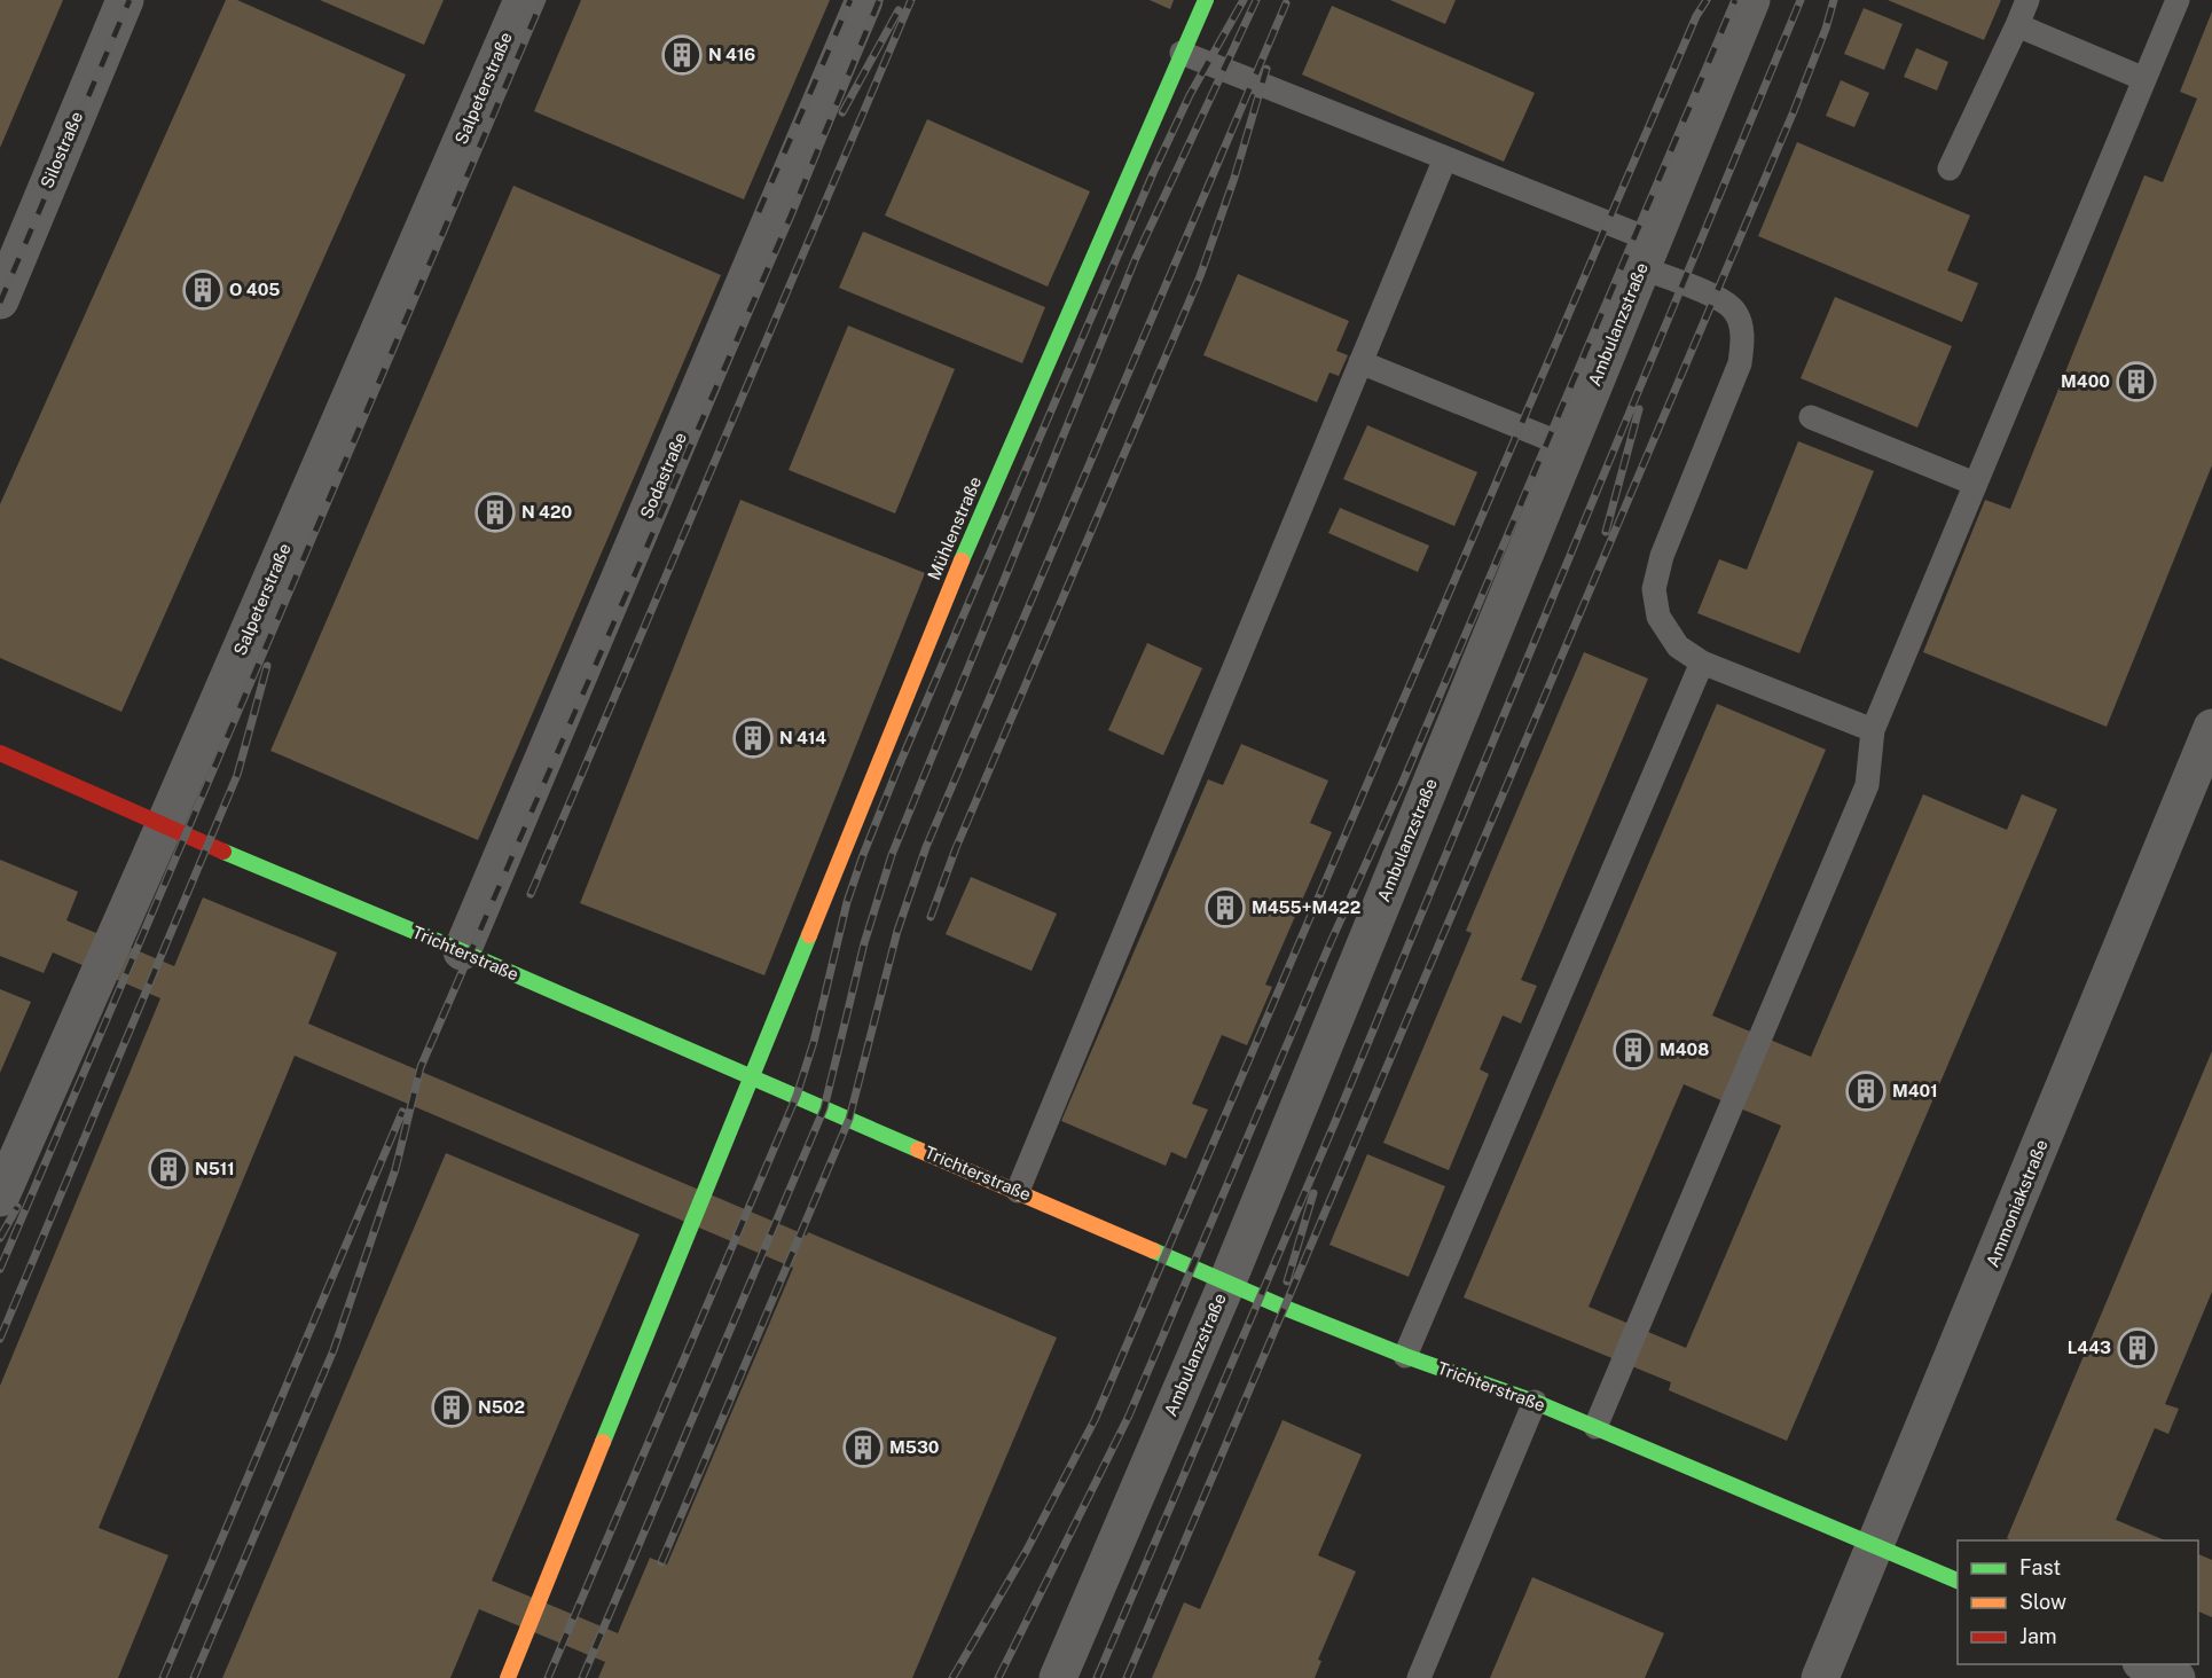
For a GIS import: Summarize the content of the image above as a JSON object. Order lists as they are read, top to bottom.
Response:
{
  "streets": {
    "street": [
      "Salpeterstraße",
      "Silostraße",
      "Ambulanzstraße",
      "Sodastraße",
      "Mühlenstraße",
      "Trichterstraße",
      "Ammoniakstraße"
    ]
  },
  "crossings": [
    ["Salpeterstraße", "Trichterstraße"],
    ["Ambulanzstraße", "Trichterstraße"],
    ["Sodastraße", "Trichterstraße"],
    ["Mühlenstraße", "Trichterstraße"],
    ["Trichterstraße", "Ammoniakstraße"]
  ],
  "places": {
    "building": [
      "N 416",
      "O 405",
      "M400",
      "N 420",
      "N 414",
      "M455+M422",
      "M408",
      "M401",
      "N511",
      "L443",
      "N502",
      "M530"
    ]
  },
  "legend": ["Fast", "Slow", "Jam"]
}
